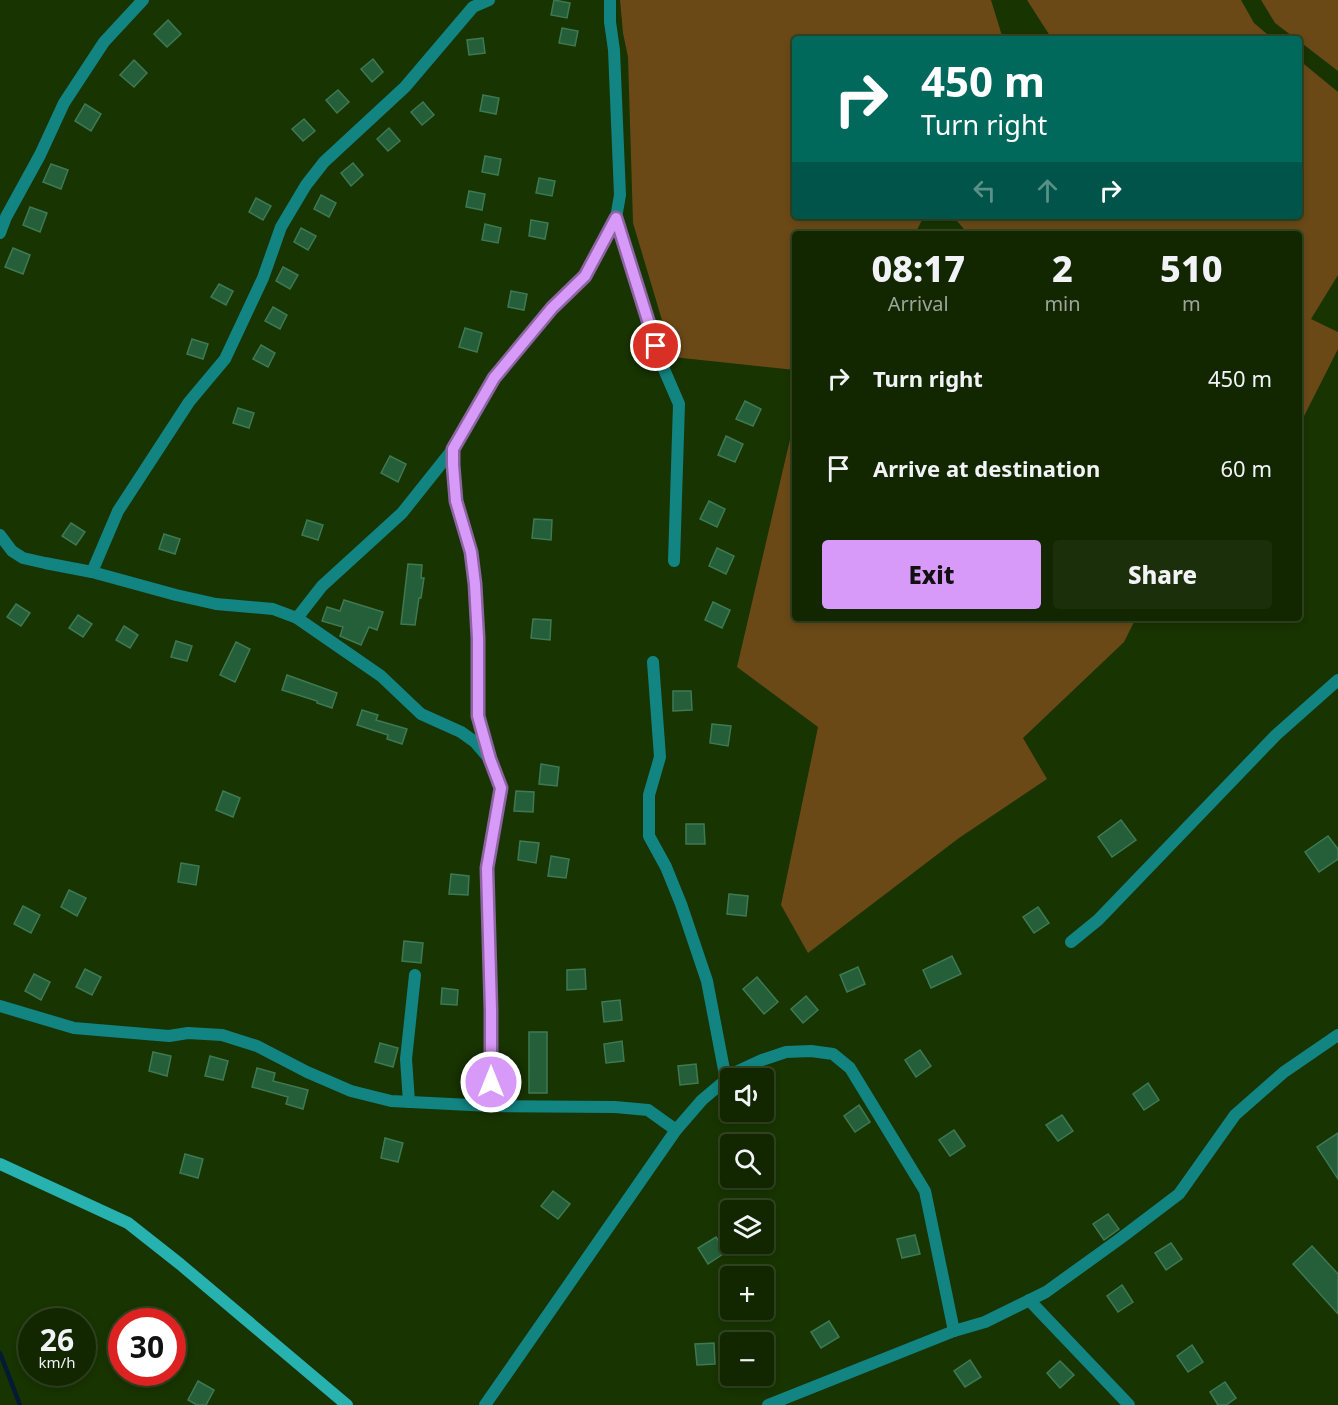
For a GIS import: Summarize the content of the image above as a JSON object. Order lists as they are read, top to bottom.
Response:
{
  "page": {
    "turn": ["450 m", "Turn right"],
    "eta": [
      "08:17",
      "Arrival",
      "2",
      "min",
      "510",
      "m"
    ],
    "list": [
      {
        "name": "Turn right",
        "value": "450 m"
      },
      {
        "name": "Arrive at destination",
        "value": "60 m"
      }
    ],
    "buttons": ["Exit", "Share"],
    "map_buttons": ["+", "−"],
    "speed": "26 km/h",
    "limit": "30"
  }
}
